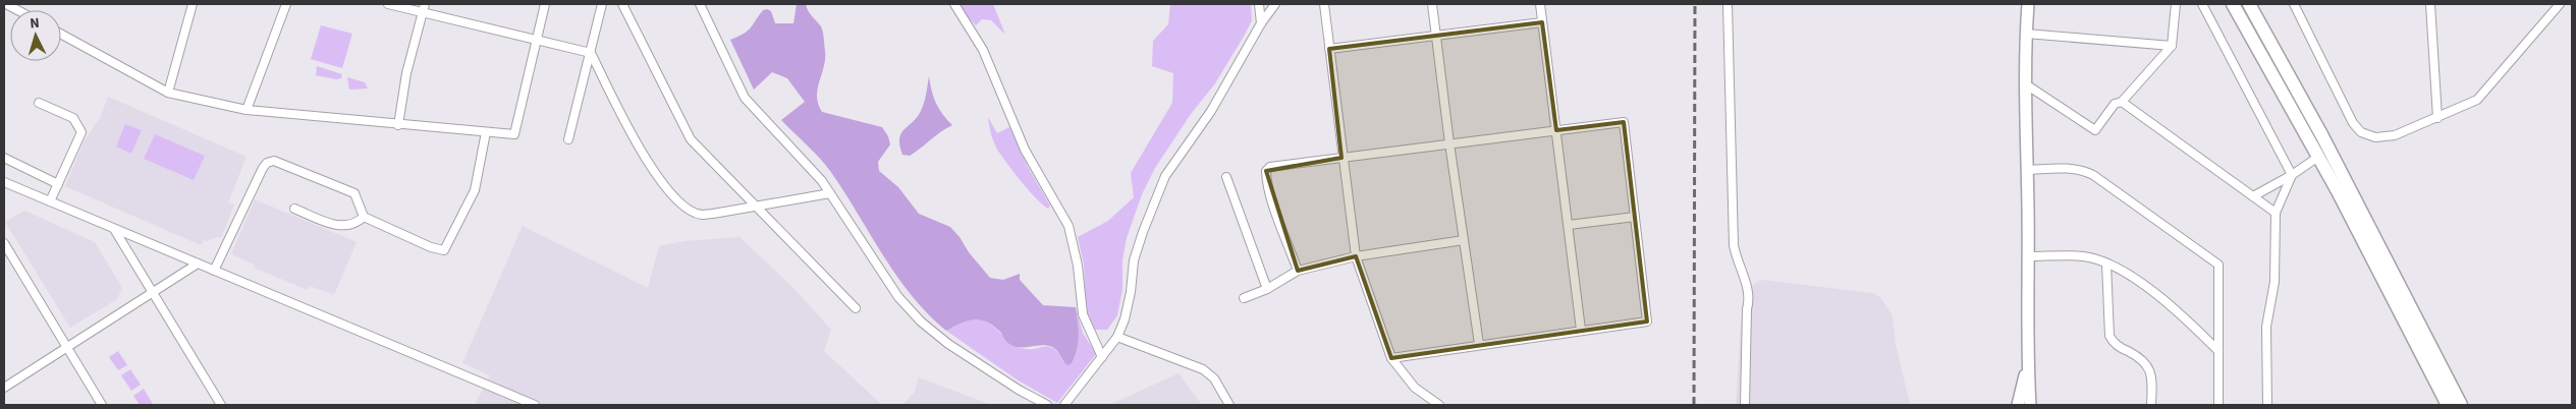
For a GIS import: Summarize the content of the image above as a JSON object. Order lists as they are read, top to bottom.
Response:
{
  "north": "top"
}
